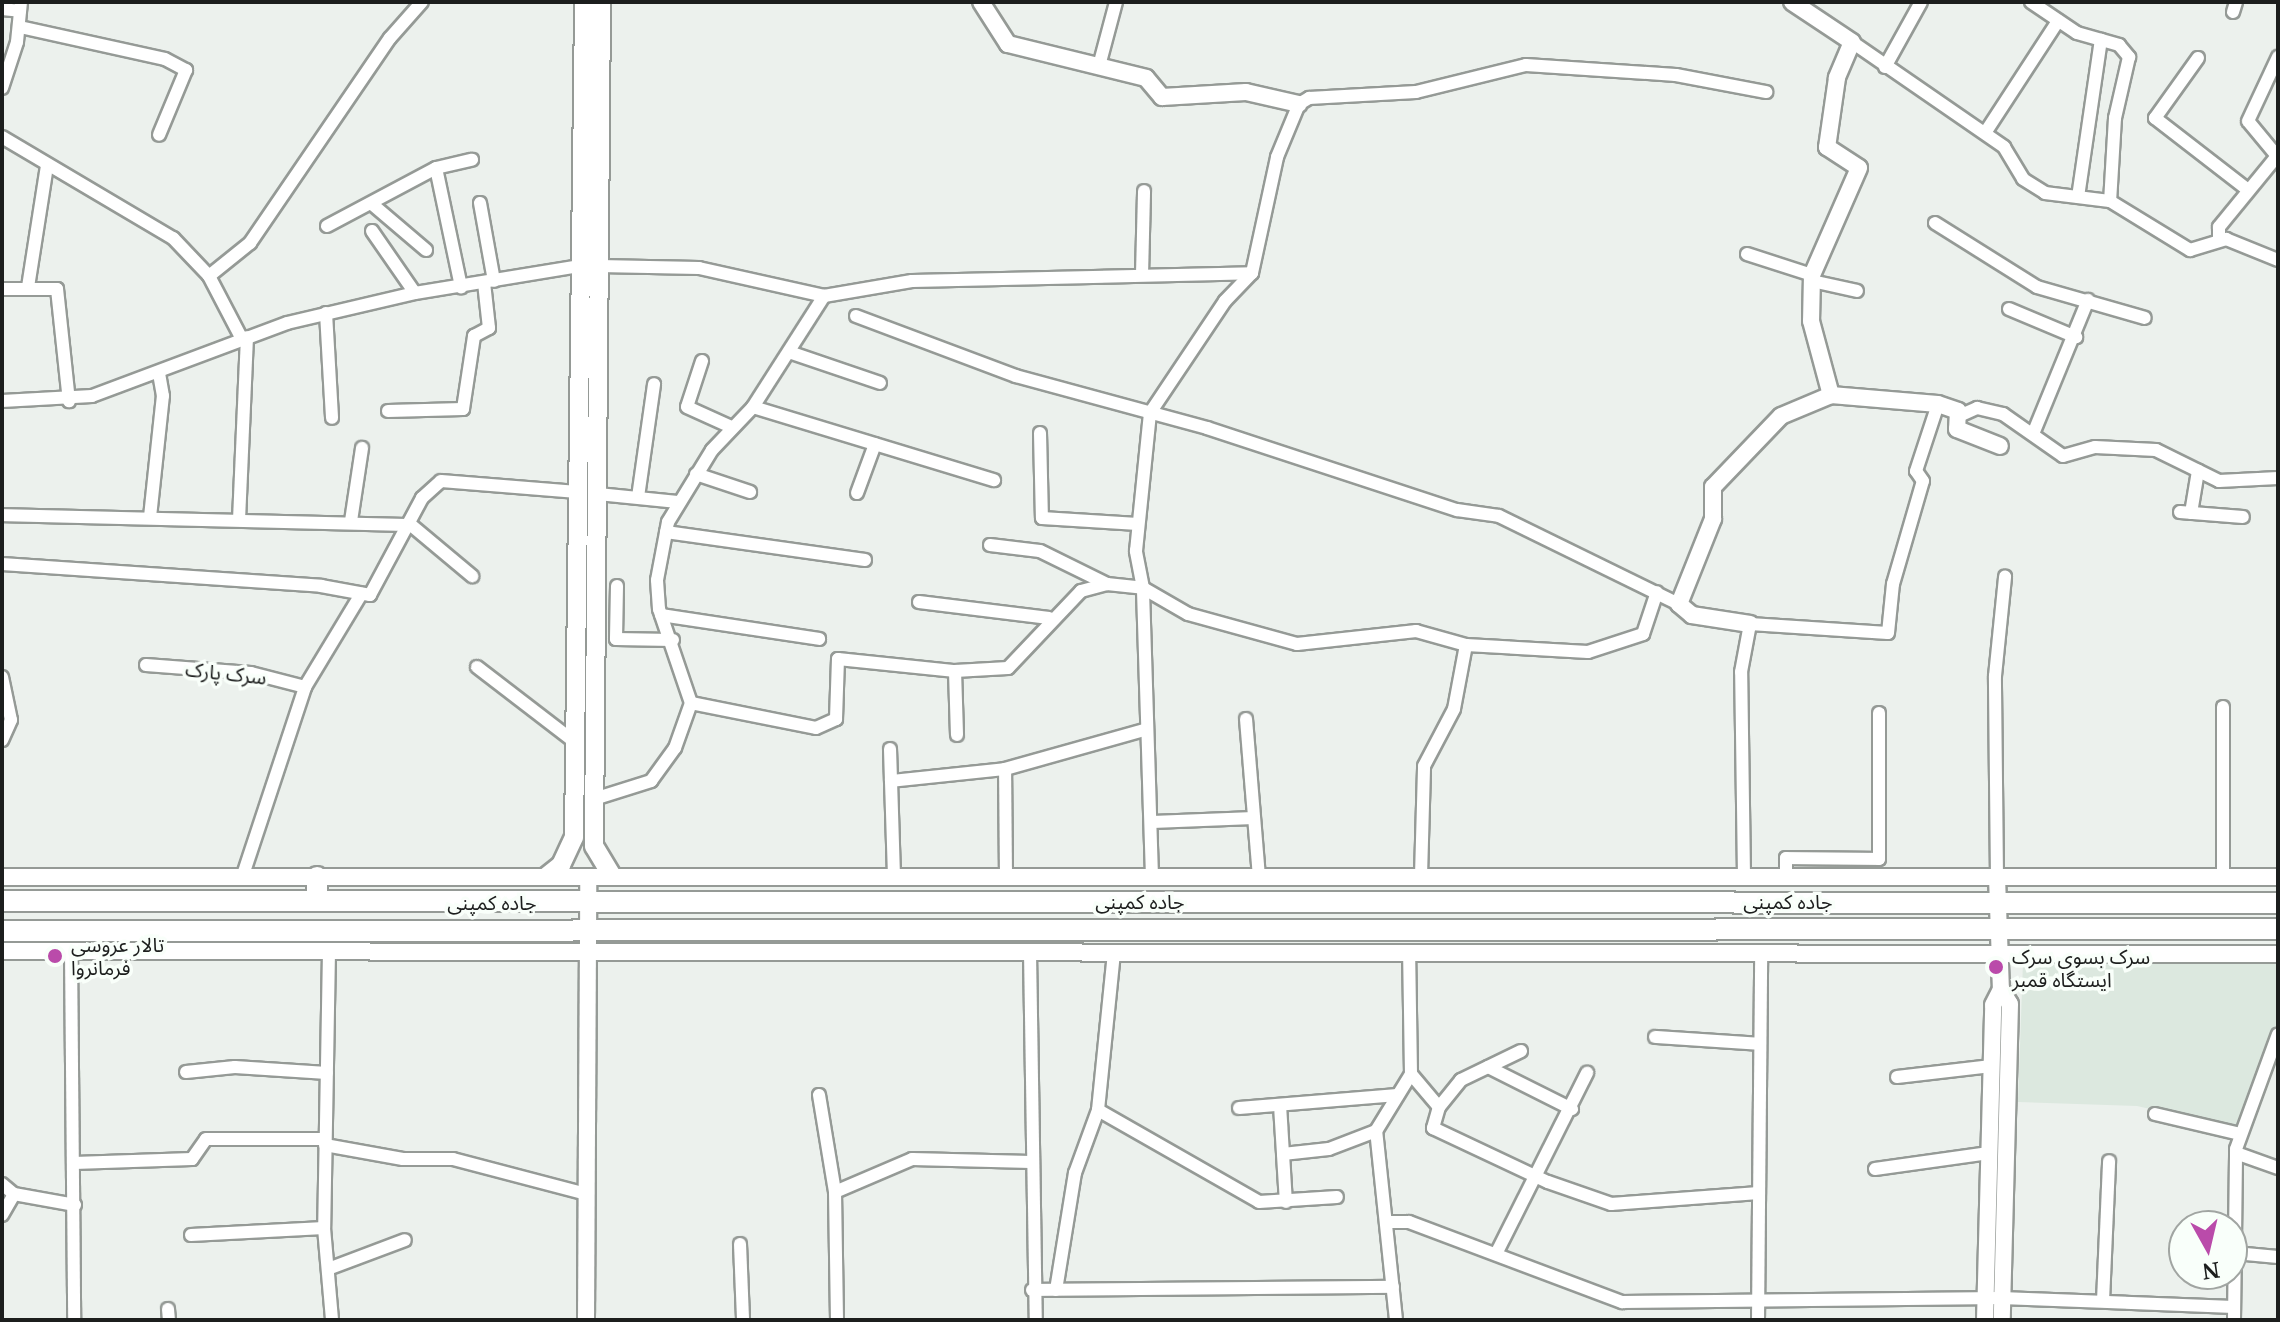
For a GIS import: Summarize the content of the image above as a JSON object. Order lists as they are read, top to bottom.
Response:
{
  "streets": {
    "highway": ["جاده کمپنی"],
    "street": ["سرک پارک"]
  },
  "places": ["تالار عروسی فرمانروا", "سرک بسوی سرک ایستگاه قمبر"],
  "north": "bottom"
}
